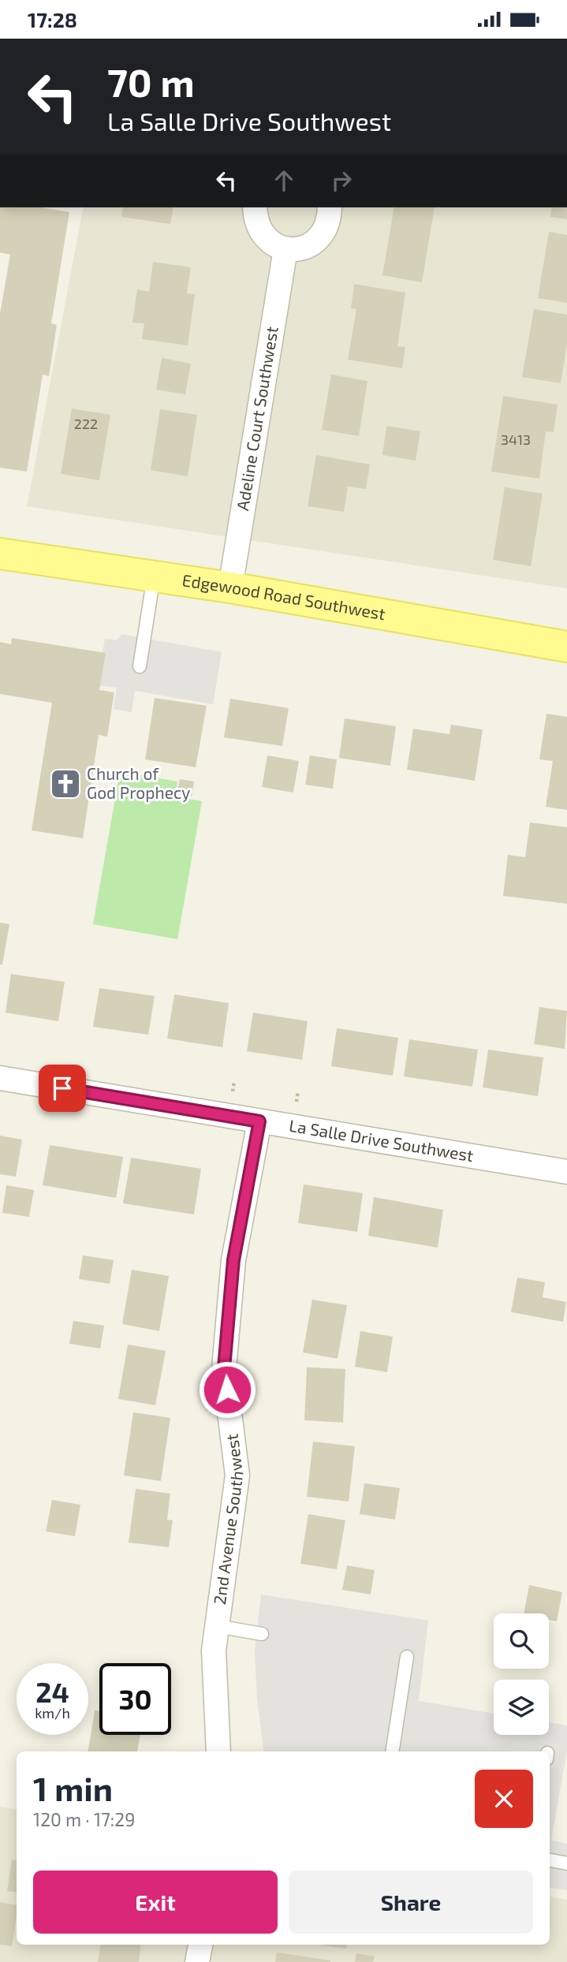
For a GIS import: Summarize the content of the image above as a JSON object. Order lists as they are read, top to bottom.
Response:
{
  "streets": {
    "main road": ["Edgewood Road Southwest"],
    "street": ["Adeline Court Southwest", "La Salle Drive Southwest", "2nd Avenue Southwest"]
  },
  "crossings": [
    ["Adeline Court Southwest", "Edgewood Road Southwest"],
    ["La Salle Drive Southwest", "2nd Avenue Southwest"]
  ],
  "places": {
    "church": ["Church of God Prophecy"]
  },
  "house_numbers": ["222", "3413"],
  "page": {
    "status": "17:28",
    "turn": ["70 m", "La Salle Drive Southwest"],
    "speed": "24 km/h",
    "limit": "30",
    "heading": ["1 min", "120 m · 17:29"],
    "buttons": ["Exit", "Share"]
  }
}
